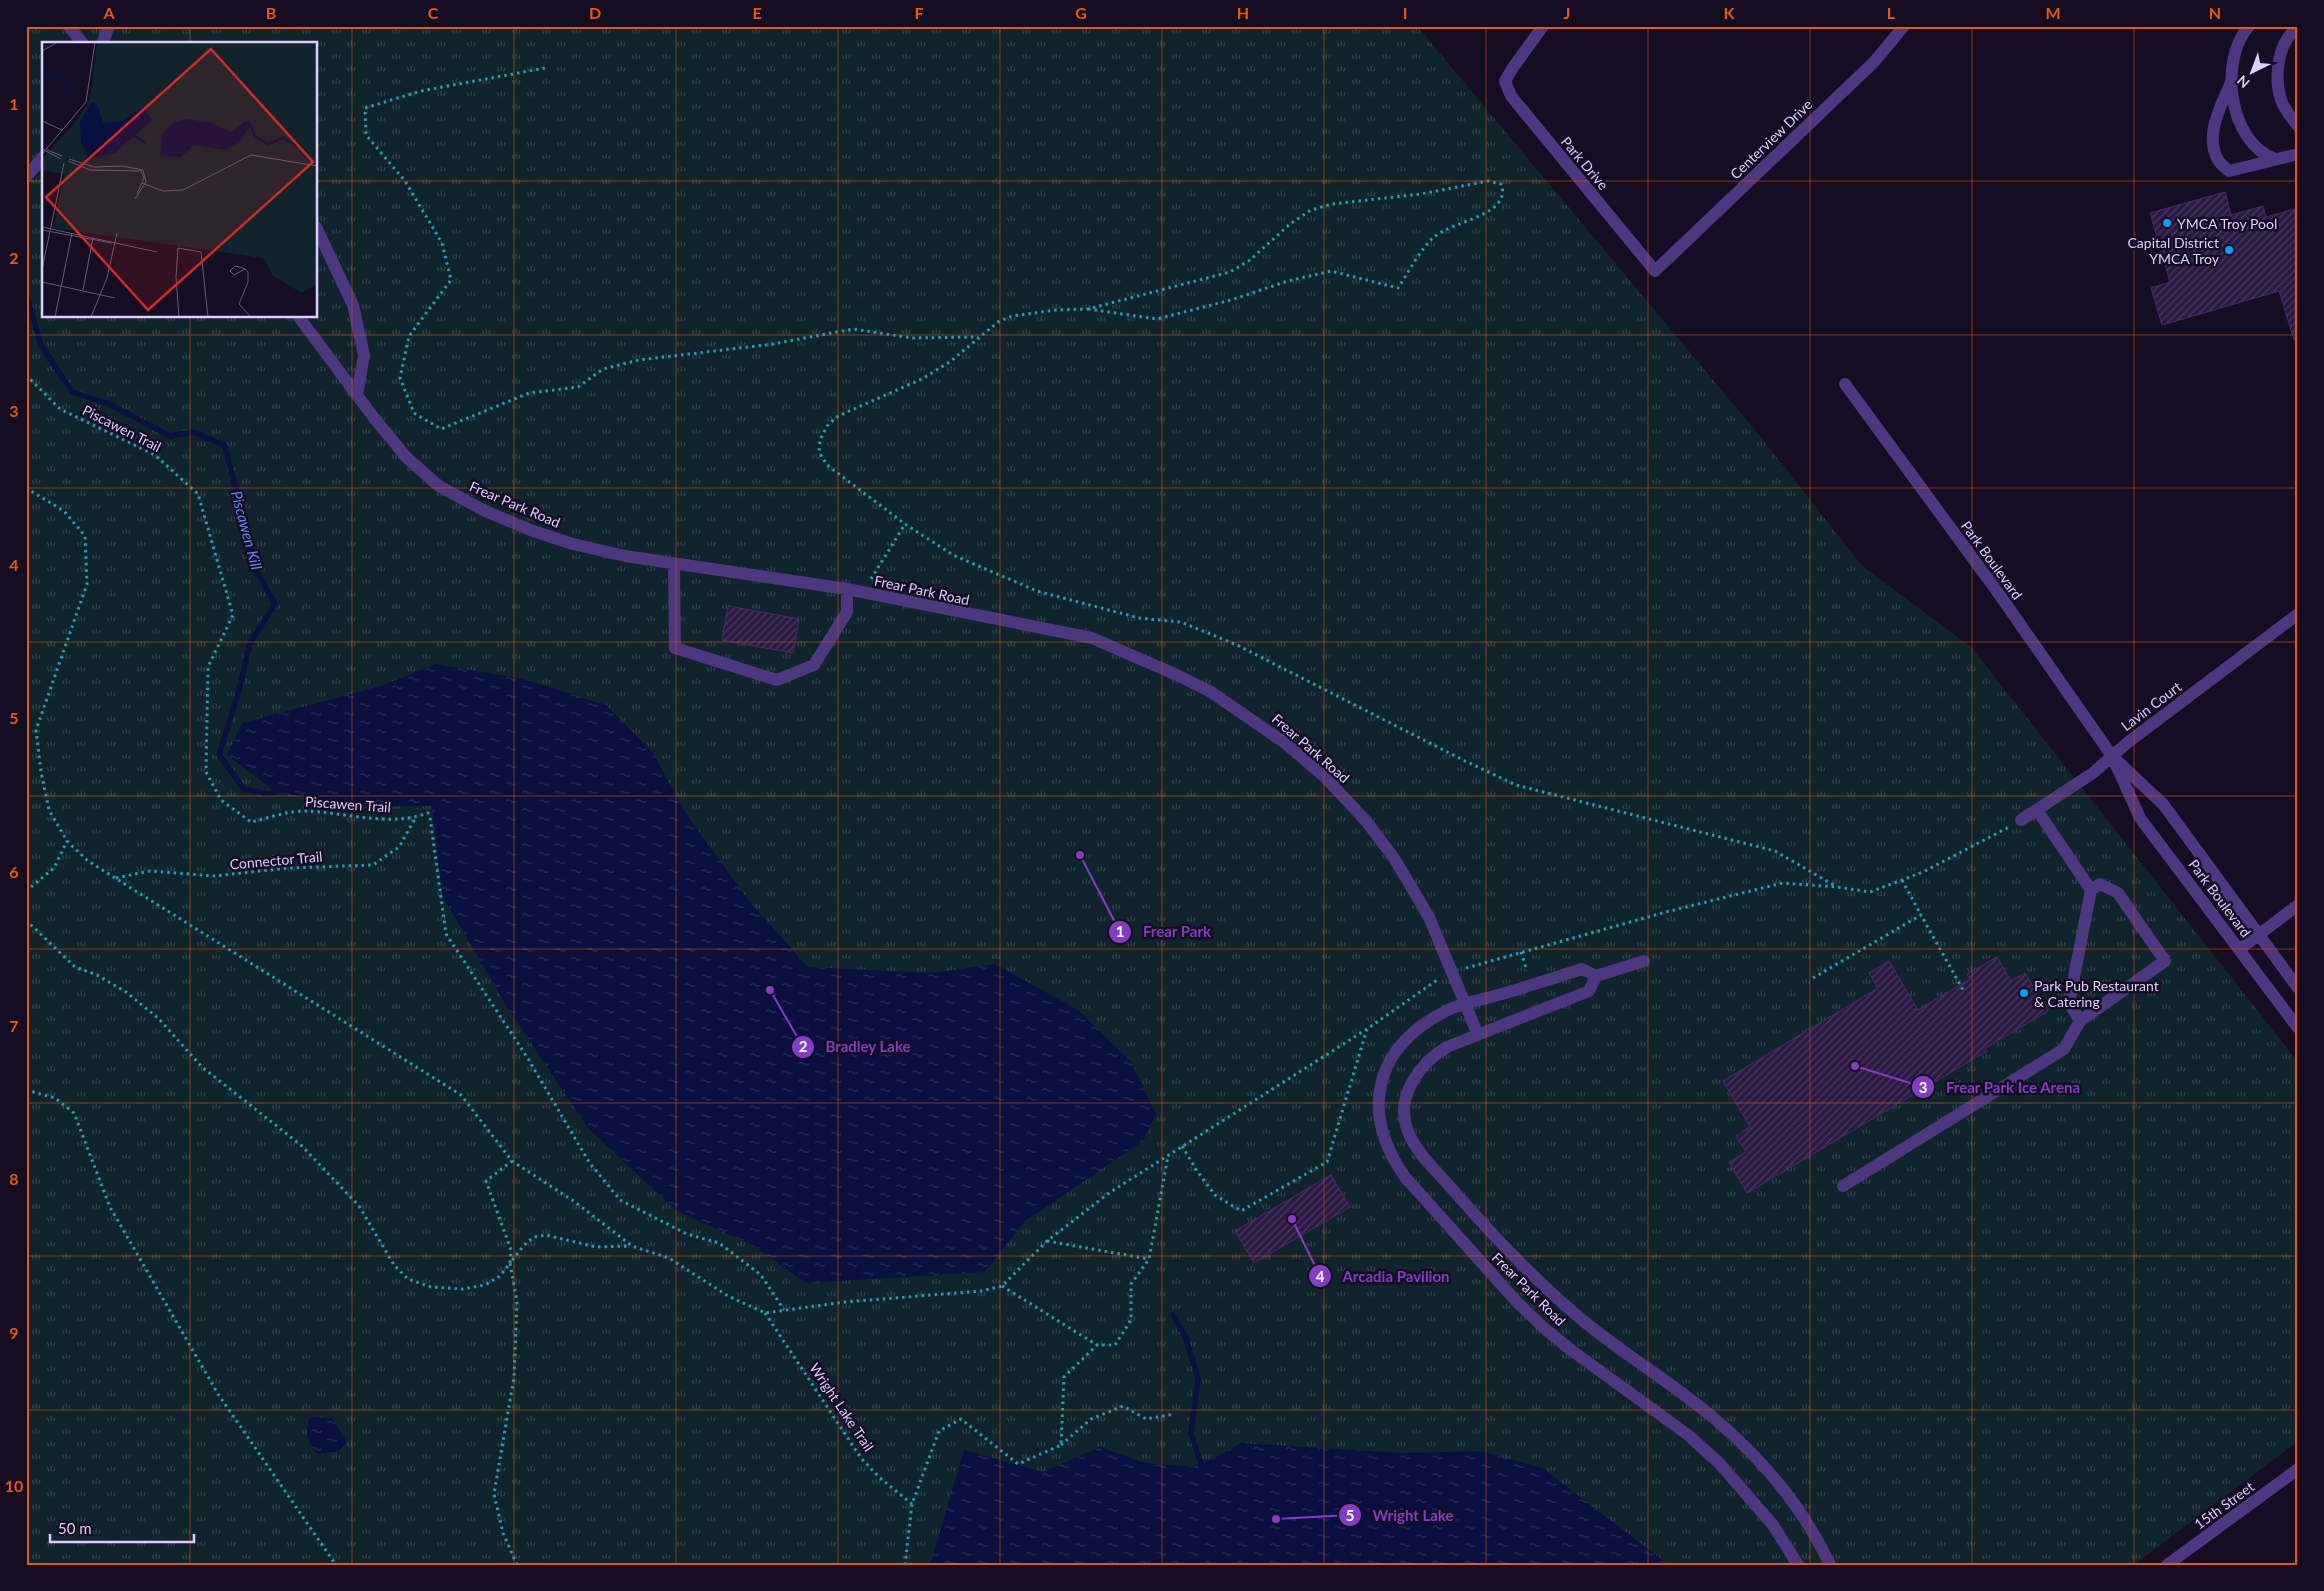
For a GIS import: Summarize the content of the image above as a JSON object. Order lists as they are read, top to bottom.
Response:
{
  "streets": {
    "street": [
      "Centerview Drive",
      "Park Drive",
      "Frear Park Road",
      "Park Boulevard",
      "Lavin Court",
      "15th Street"
    ],
    "path": ["Piscawen Trail", "Connector Trail", "Wright Lake Trail"]
  },
  "crossings": [
    ["Centerview Drive", "Park Drive"],
    ["Piscawen Trail", "Connector Trail"],
    ["Park Boulevard", "Lavin Court"]
  ],
  "water": ["Piscawen Kill"],
  "places": [
    "YMCA Troy Pool",
    "Capital District YMCA Troy",
    "Frear Park",
    "Bradley Lake",
    "Park Pub Restaurant & Catering",
    "Frear Park Ice Arena",
    "Arcadia Pavilion",
    "Wright Lake"
  ],
  "scale_bar": "50 m",
  "north": "bottom left",
  "grid": {
    "columns": [
      "A",
      "B",
      "C",
      "D",
      "E",
      "F",
      "G",
      "H",
      "I",
      "J",
      "K",
      "L",
      "M",
      "N"
    ],
    "rows": [
      "1",
      "2",
      "3",
      "4",
      "5",
      "6",
      "7",
      "8",
      "9",
      "10"
    ]
  }
}
